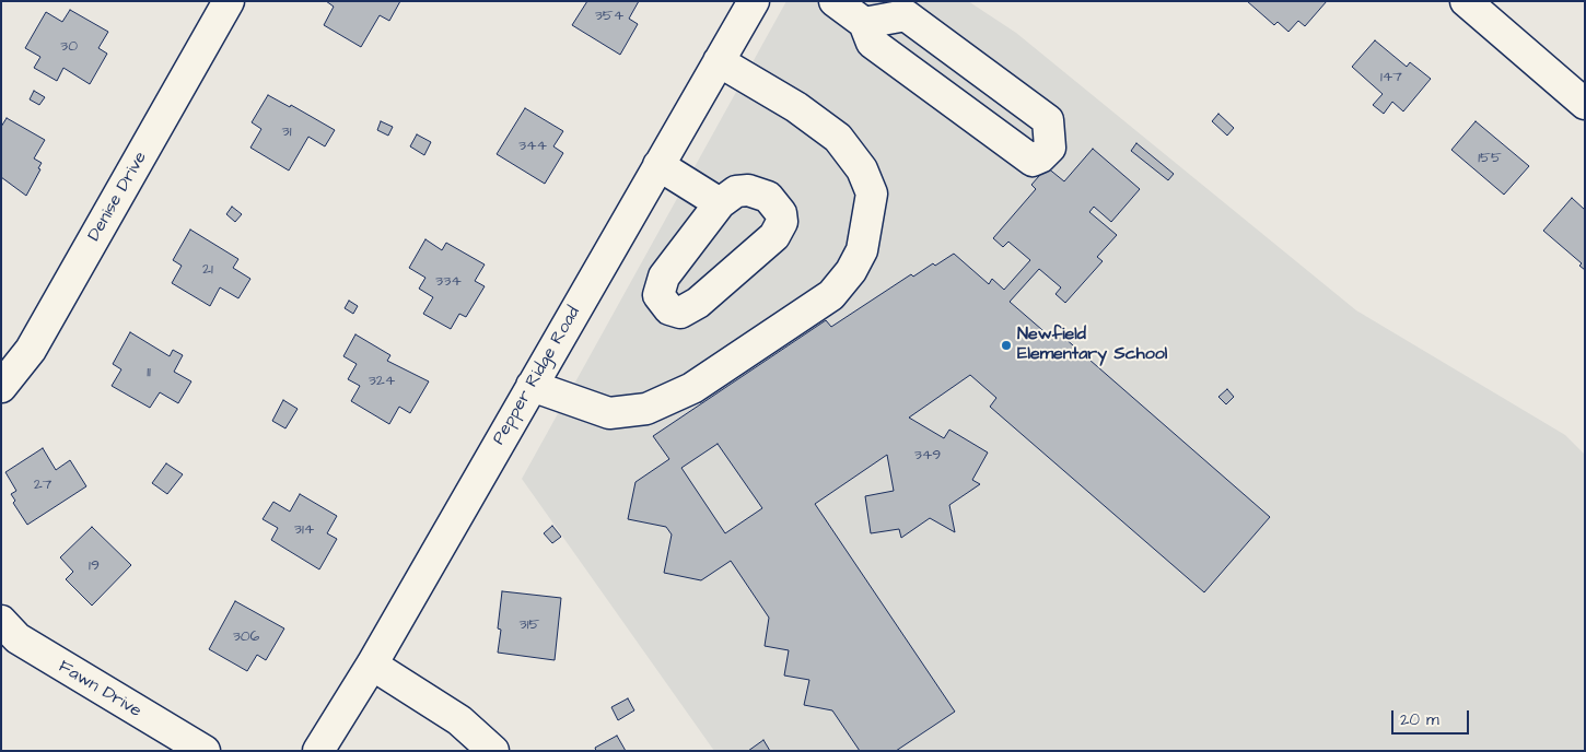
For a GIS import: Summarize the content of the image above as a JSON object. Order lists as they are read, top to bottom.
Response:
{
  "streets": {
    "street": ["Denise Drive", "Pepper Ridge Road", "Fawn Drive"]
  },
  "places": ["Newfield Elementary School"],
  "house_numbers": [
    "354",
    "30",
    "147",
    "31",
    "344",
    "155",
    "21",
    "334",
    "11",
    "324",
    "349",
    "27",
    "314",
    "19",
    "315",
    "306"
  ],
  "scale_bar": "20 m"
}
